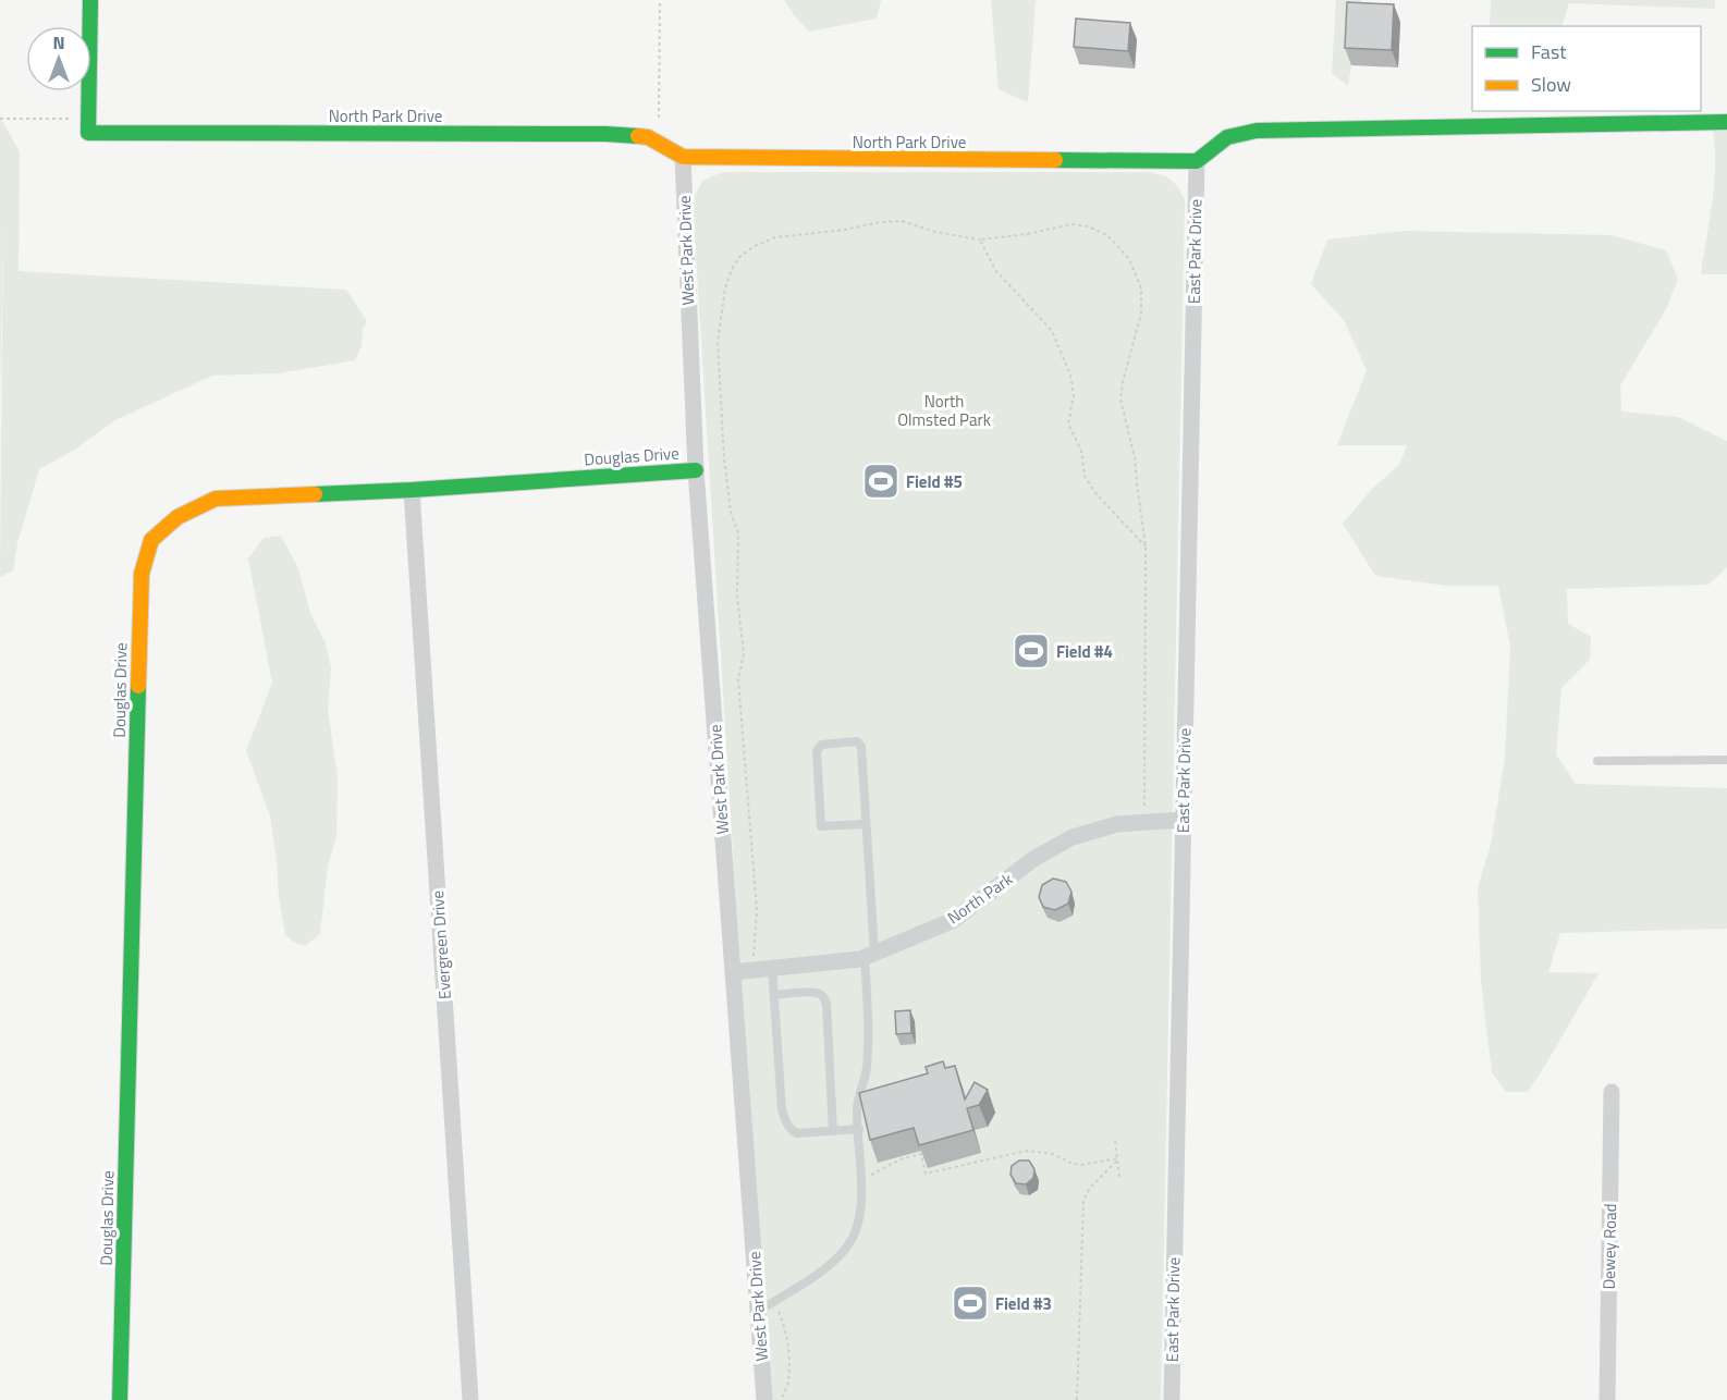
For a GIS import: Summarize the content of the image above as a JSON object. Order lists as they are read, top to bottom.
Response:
{
  "streets": {
    "street": [
      "North Park Drive",
      "West Park Drive",
      "East Park Drive",
      "Douglas Drive",
      "North Park",
      "Evergreen Drive",
      "Dewey Road"
    ]
  },
  "crossings": [
    ["North Park Drive", "West Park Drive"],
    ["North Park Drive", "East Park Drive"],
    ["West Park Drive", "Douglas Drive"],
    ["West Park Drive", "North Park"],
    ["East Park Drive", "North Park"],
    ["Douglas Drive", "Evergreen Drive"]
  ],
  "parks": ["North Olmsted Park"],
  "places": {
    "sports": ["Field #5", "Field #4", "Field #3"]
  },
  "legend": ["Fast", "Slow"],
  "north": "top"
}
